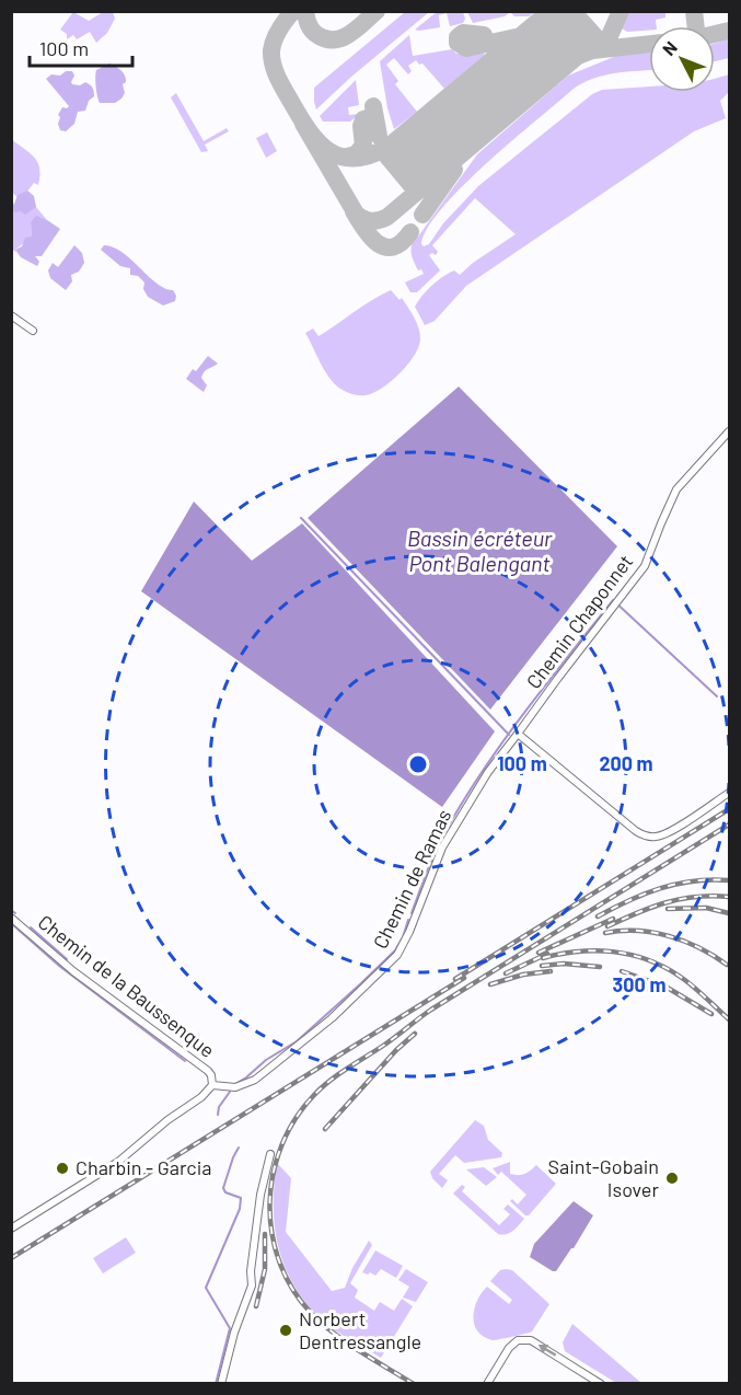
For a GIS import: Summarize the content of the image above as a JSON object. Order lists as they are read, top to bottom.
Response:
{
  "streets": {
    "street": ["Chemin Chaponnet", "Chemin de Ramas", "Chemin de la Baussenque"]
  },
  "crossings": [
    ["Chemin Chaponnet", "Chemin de Ramas"],
    ["Chemin de Ramas", "Chemin de la Baussenque"]
  ],
  "water": ["Bassin écréteur Pont Balengant"],
  "places": ["Charbin - Garcia", "Saint-Gobain Isover", "Norbert Dentressangle"],
  "scale_bar": "100 m",
  "north": "top left",
  "rings": ["100 m", "200 m", "300 m"]
}
